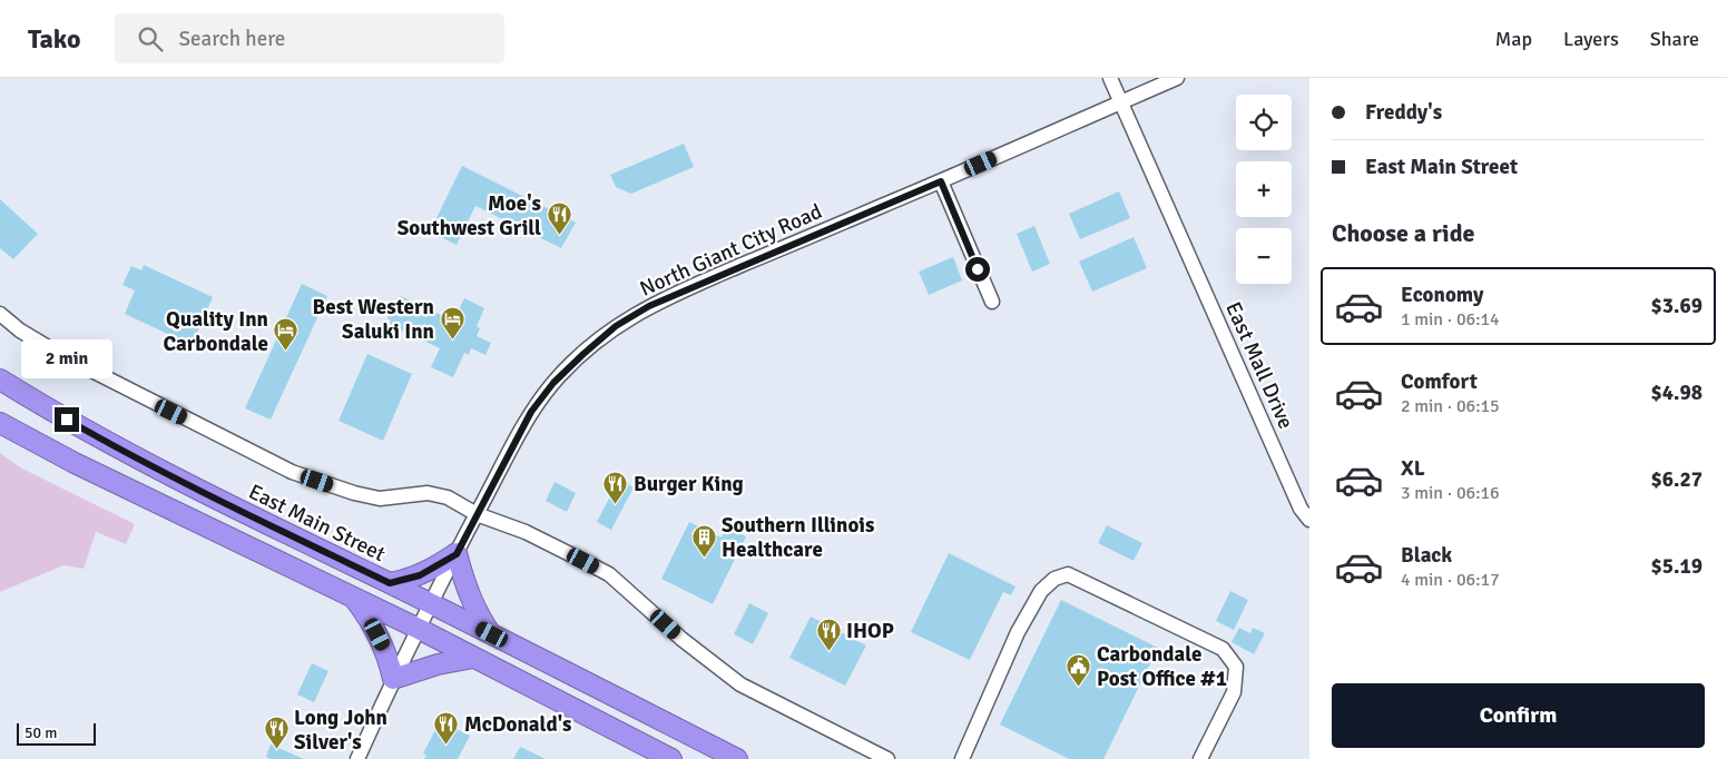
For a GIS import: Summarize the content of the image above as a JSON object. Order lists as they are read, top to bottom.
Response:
{
  "streets": {
    "highway": ["East Main Street"],
    "street": ["North Giant City Road", "East Mall Drive"]
  },
  "crossings": [
    ["North Giant City Road", "East Mall Drive"],
    ["North Giant City Road", "East Main Street"]
  ],
  "places": {
    "restaurant": [
      "Moe's Southwest Grill",
      "Burger King",
      "IHOP",
      "McDonald's",
      "Long John Silver's"
    ],
    "hotel": ["Best Western Saluki Inn", "Quality Inn Carbondale"],
    "building": ["Southern Illinois Healthcare"],
    "public building": ["Carbondale Post Office #1"]
  },
  "scale_bar": "50 m",
  "page": {
    "header": "Tako",
    "search": "Search here",
    "nav": ["Map", "Layers", "Share"],
    "banner": ["Freddy's", "East Main Street"],
    "map_buttons": ["+", "−"],
    "heading": "Choose a ride",
    "list": [
      {
        "name": "Economy",
        "note": "1 min · 06:14",
        "value": "$3.69"
      },
      {
        "name": "Comfort",
        "note": "2 min · 06:15",
        "value": "$4.98"
      },
      {
        "name": "XL",
        "note": "3 min · 06:16",
        "value": "$6.27"
      },
      {
        "name": "Black",
        "note": "4 min · 06:17",
        "value": "$5.19"
      }
    ],
    "bubble": "2 min",
    "buttons": "Confirm",
    "scale": "50 m"
  }
}
